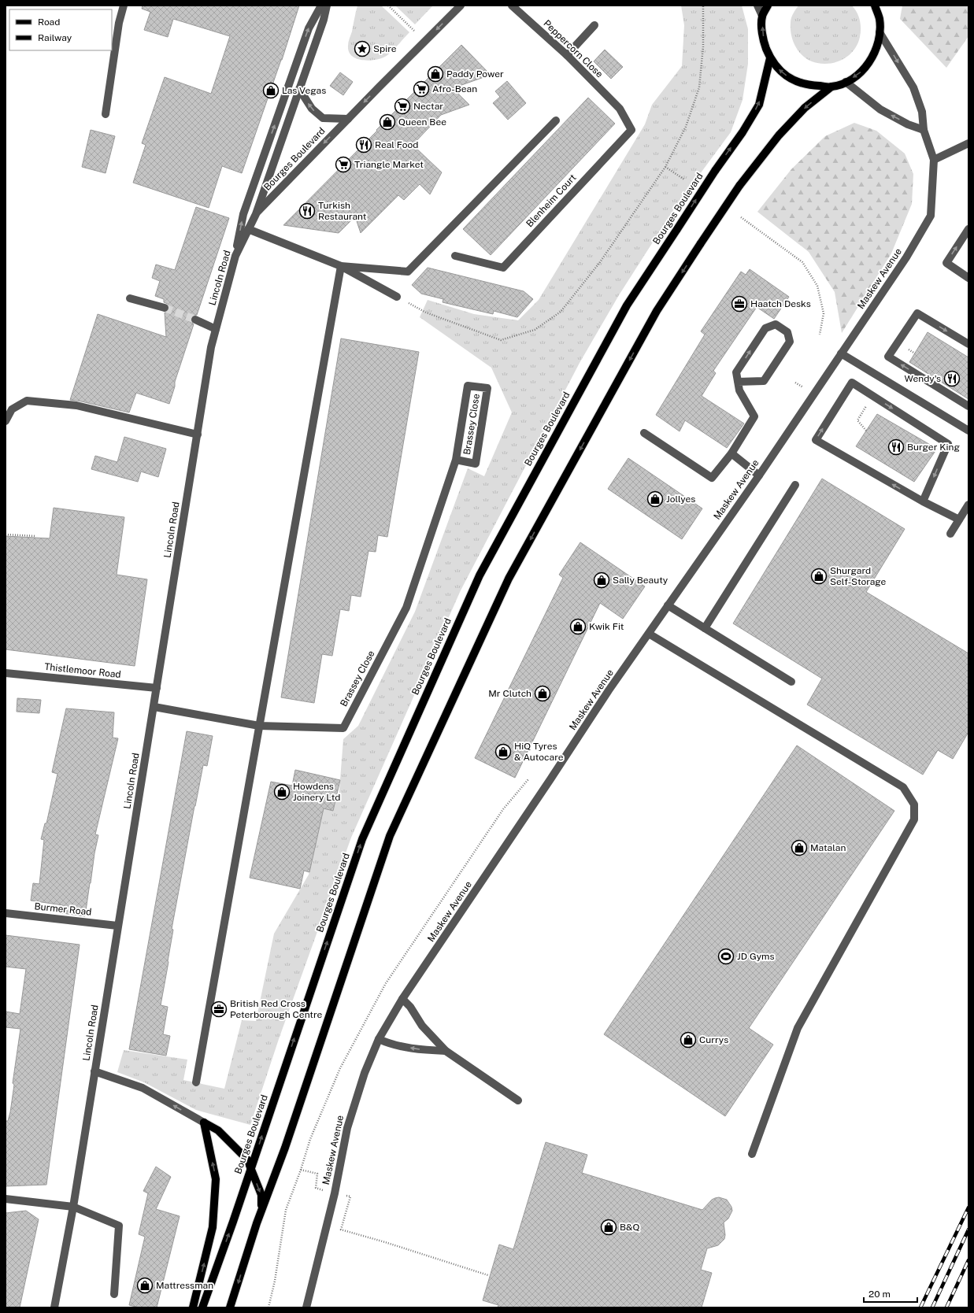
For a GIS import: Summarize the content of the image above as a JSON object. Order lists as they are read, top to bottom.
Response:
{
  "streets": {
    "main road": ["Bourges Boulevard"],
    "street": [
      "Peppercorn Close",
      "Blenheim Court",
      "Lincoln Road",
      "Maskew Avenue",
      "Brassey Close",
      "Thistlemoor Road",
      "Burmer Road"
    ]
  },
  "crossings": [
    ["Peppercorn Close", "Blenheim Court"],
    ["Bourges Boulevard", "Lincoln Road"],
    ["Lincoln Road", "Brassey Close"],
    ["Lincoln Road", "Thistlemoor Road"],
    ["Lincoln Road", "Burmer Road"]
  ],
  "places": {
    "place": ["Spire"],
    "shop": [
      "Paddy Power",
      "Las Vegas",
      "Queen Bee",
      "Jollyes",
      "Shurgard Self-Storage",
      "Sally Beauty",
      "Kwik Fit",
      "Mr Clutch",
      "HiQ Tyres & Autocare",
      "Howdens Joinery Ltd",
      "Matalan",
      "Currys",
      "B&Q",
      "Mattressman"
    ],
    "supermarket": ["Afro-Bean", "Nectar", "Triangle Market"],
    "restaurant": [
      "Real Food",
      "Turkish Restaurant",
      "Wendy's",
      "Burger King"
    ],
    "office": ["Haatch Desks", "British Red Cross Peterborough Centre"],
    "sports": ["JD Gyms"]
  },
  "legend": ["Road", "Railway"],
  "scale_bar": "20 m"
}
